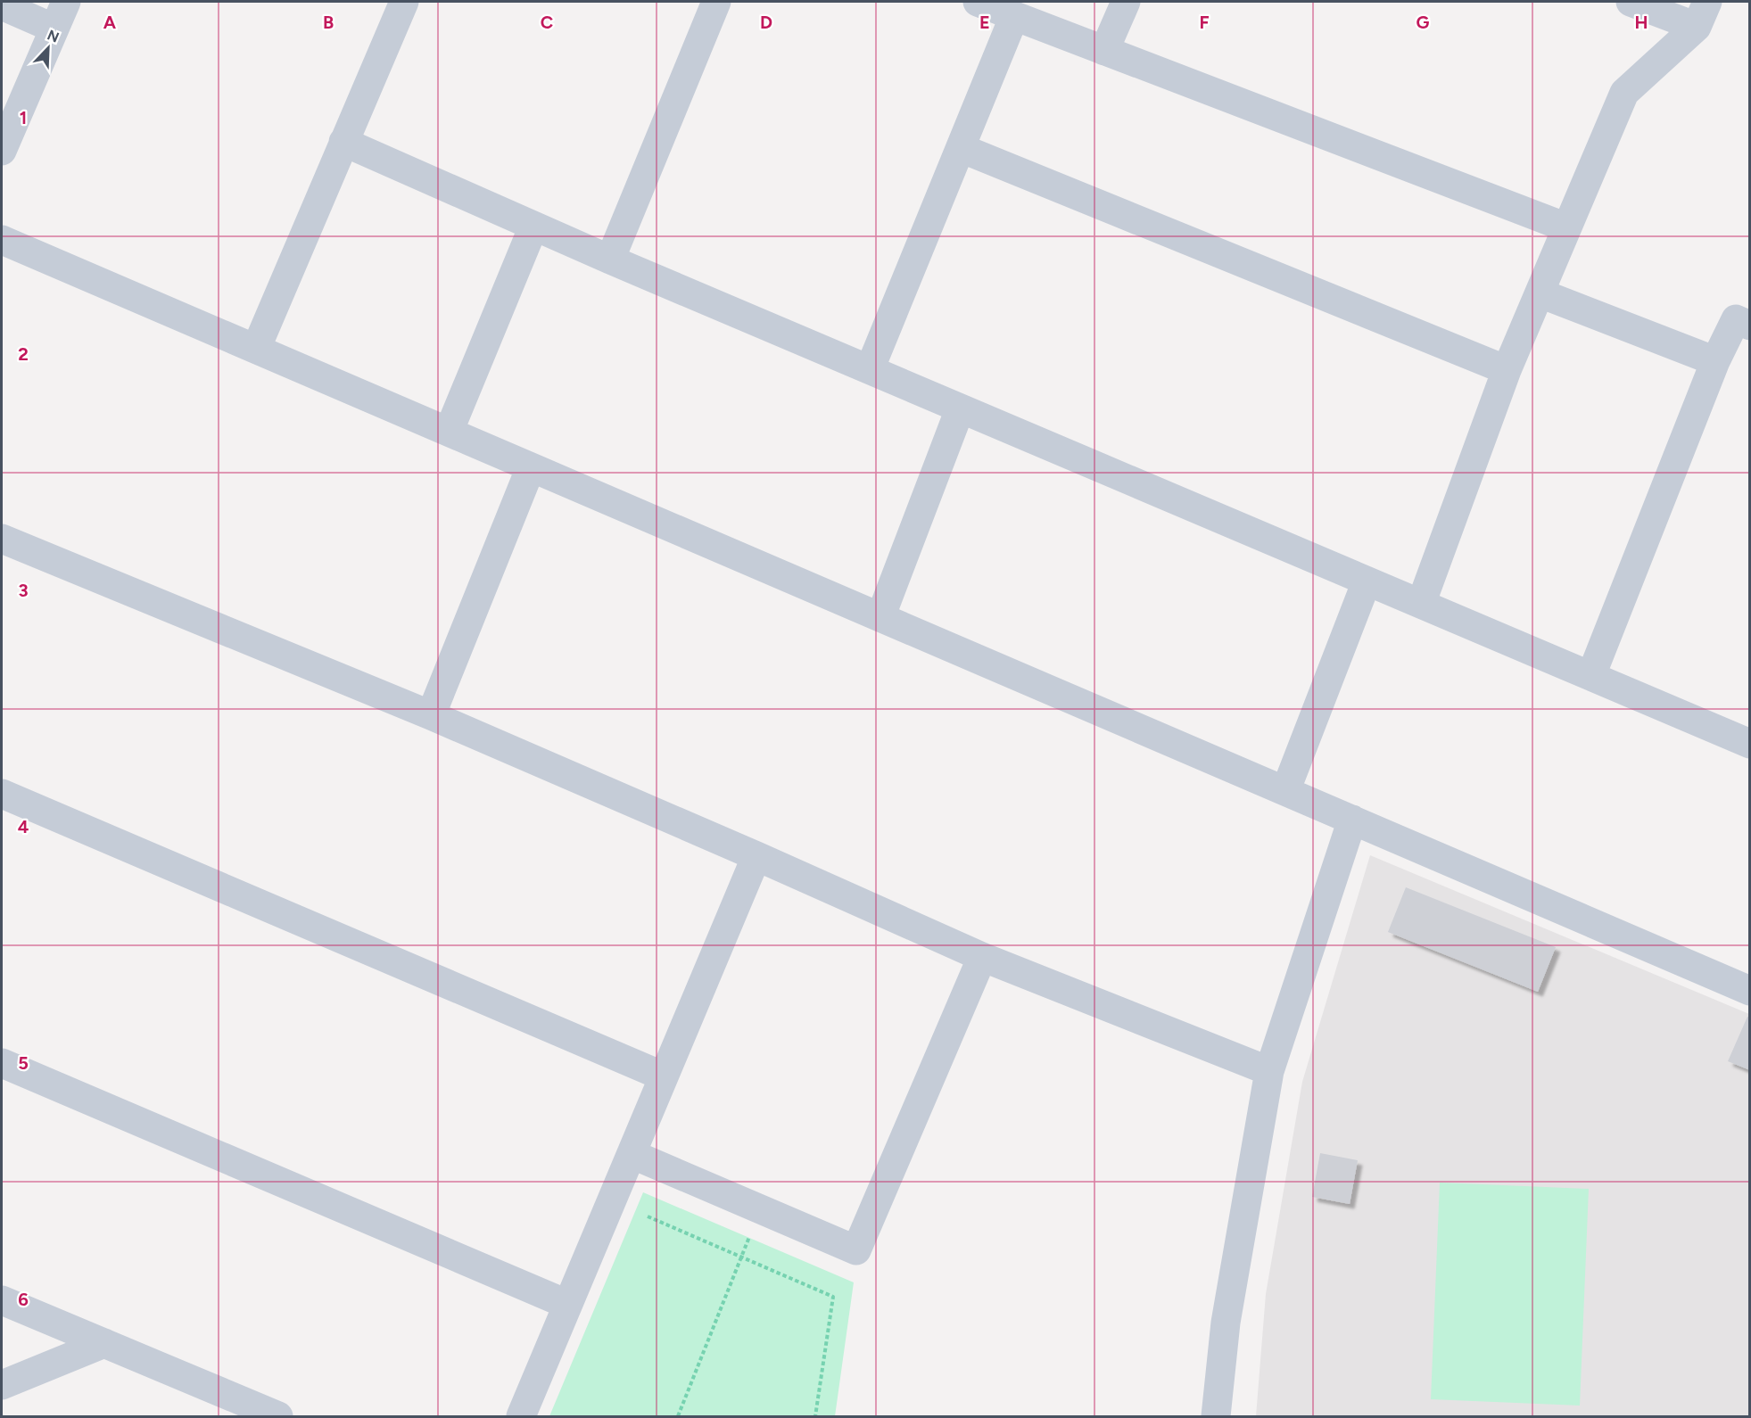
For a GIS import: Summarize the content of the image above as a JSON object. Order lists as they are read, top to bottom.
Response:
{
  "north": "top right",
  "grid": {
    "columns": [
      "A",
      "B",
      "C",
      "D",
      "E",
      "F",
      "G",
      "H"
    ],
    "rows": [
      "1",
      "2",
      "3",
      "4",
      "5",
      "6"
    ]
  }
}
